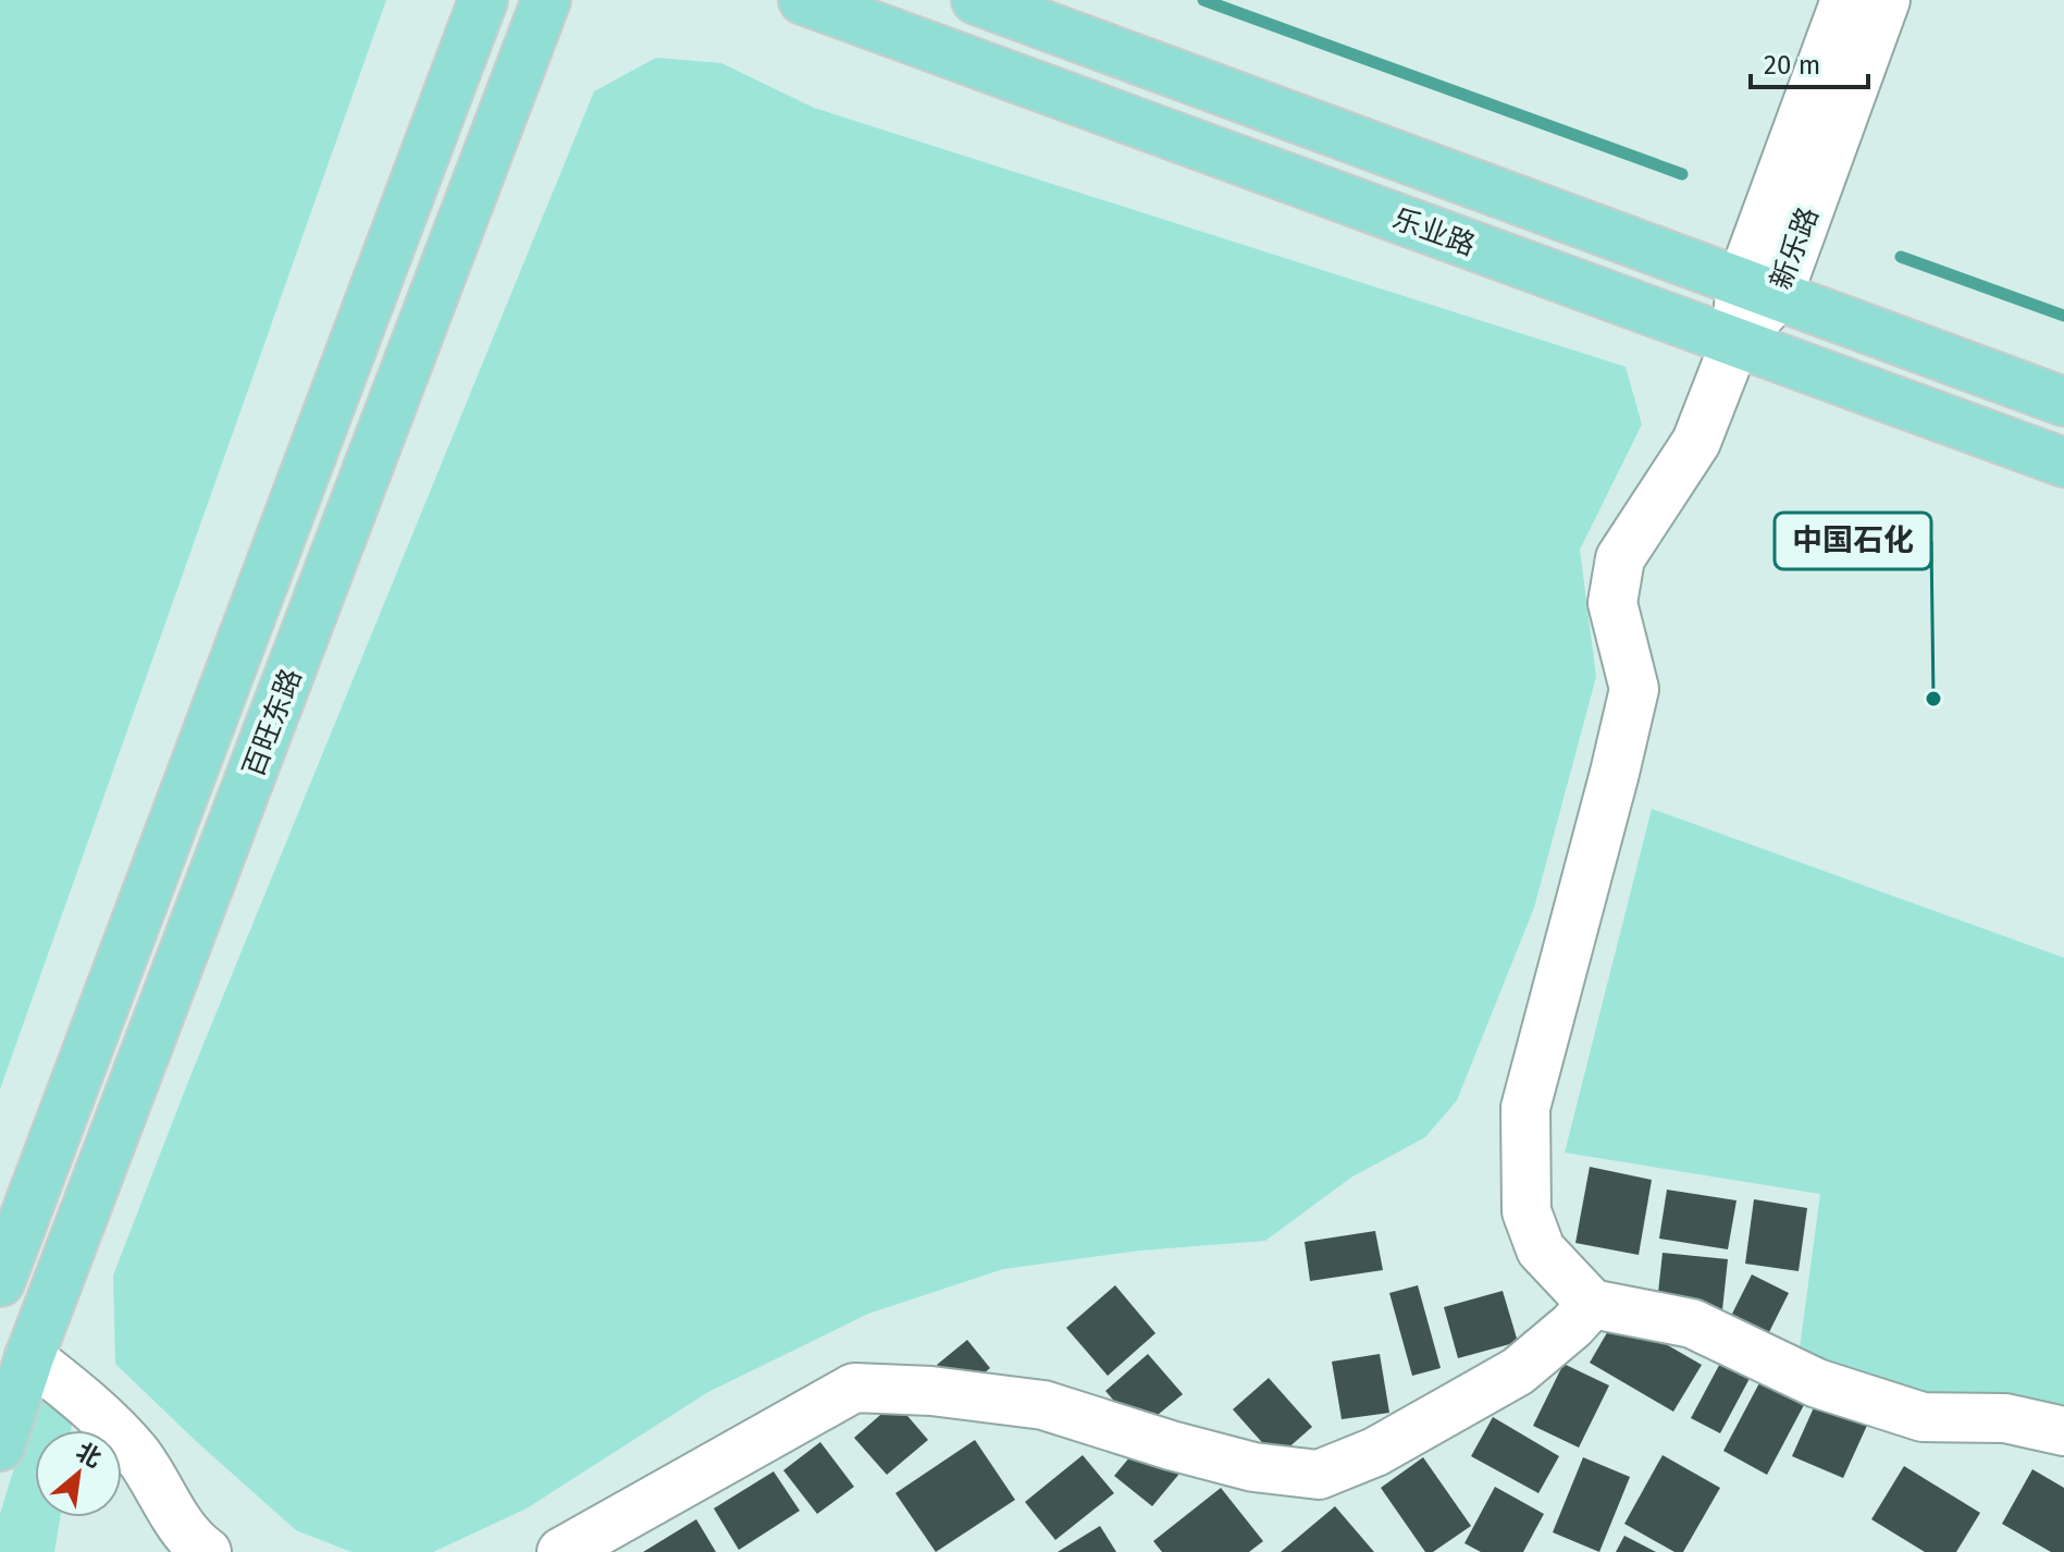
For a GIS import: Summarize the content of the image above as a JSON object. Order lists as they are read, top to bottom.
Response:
{
  "streets": {
    "main road": ["乐业路", "百旺东路"],
    "street": ["新乐路"]
  },
  "crossings": [
    ["乐业路", "新乐路"]
  ],
  "places": ["中国石化"],
  "scale_bar": "20 m",
  "north": "top right"
}
